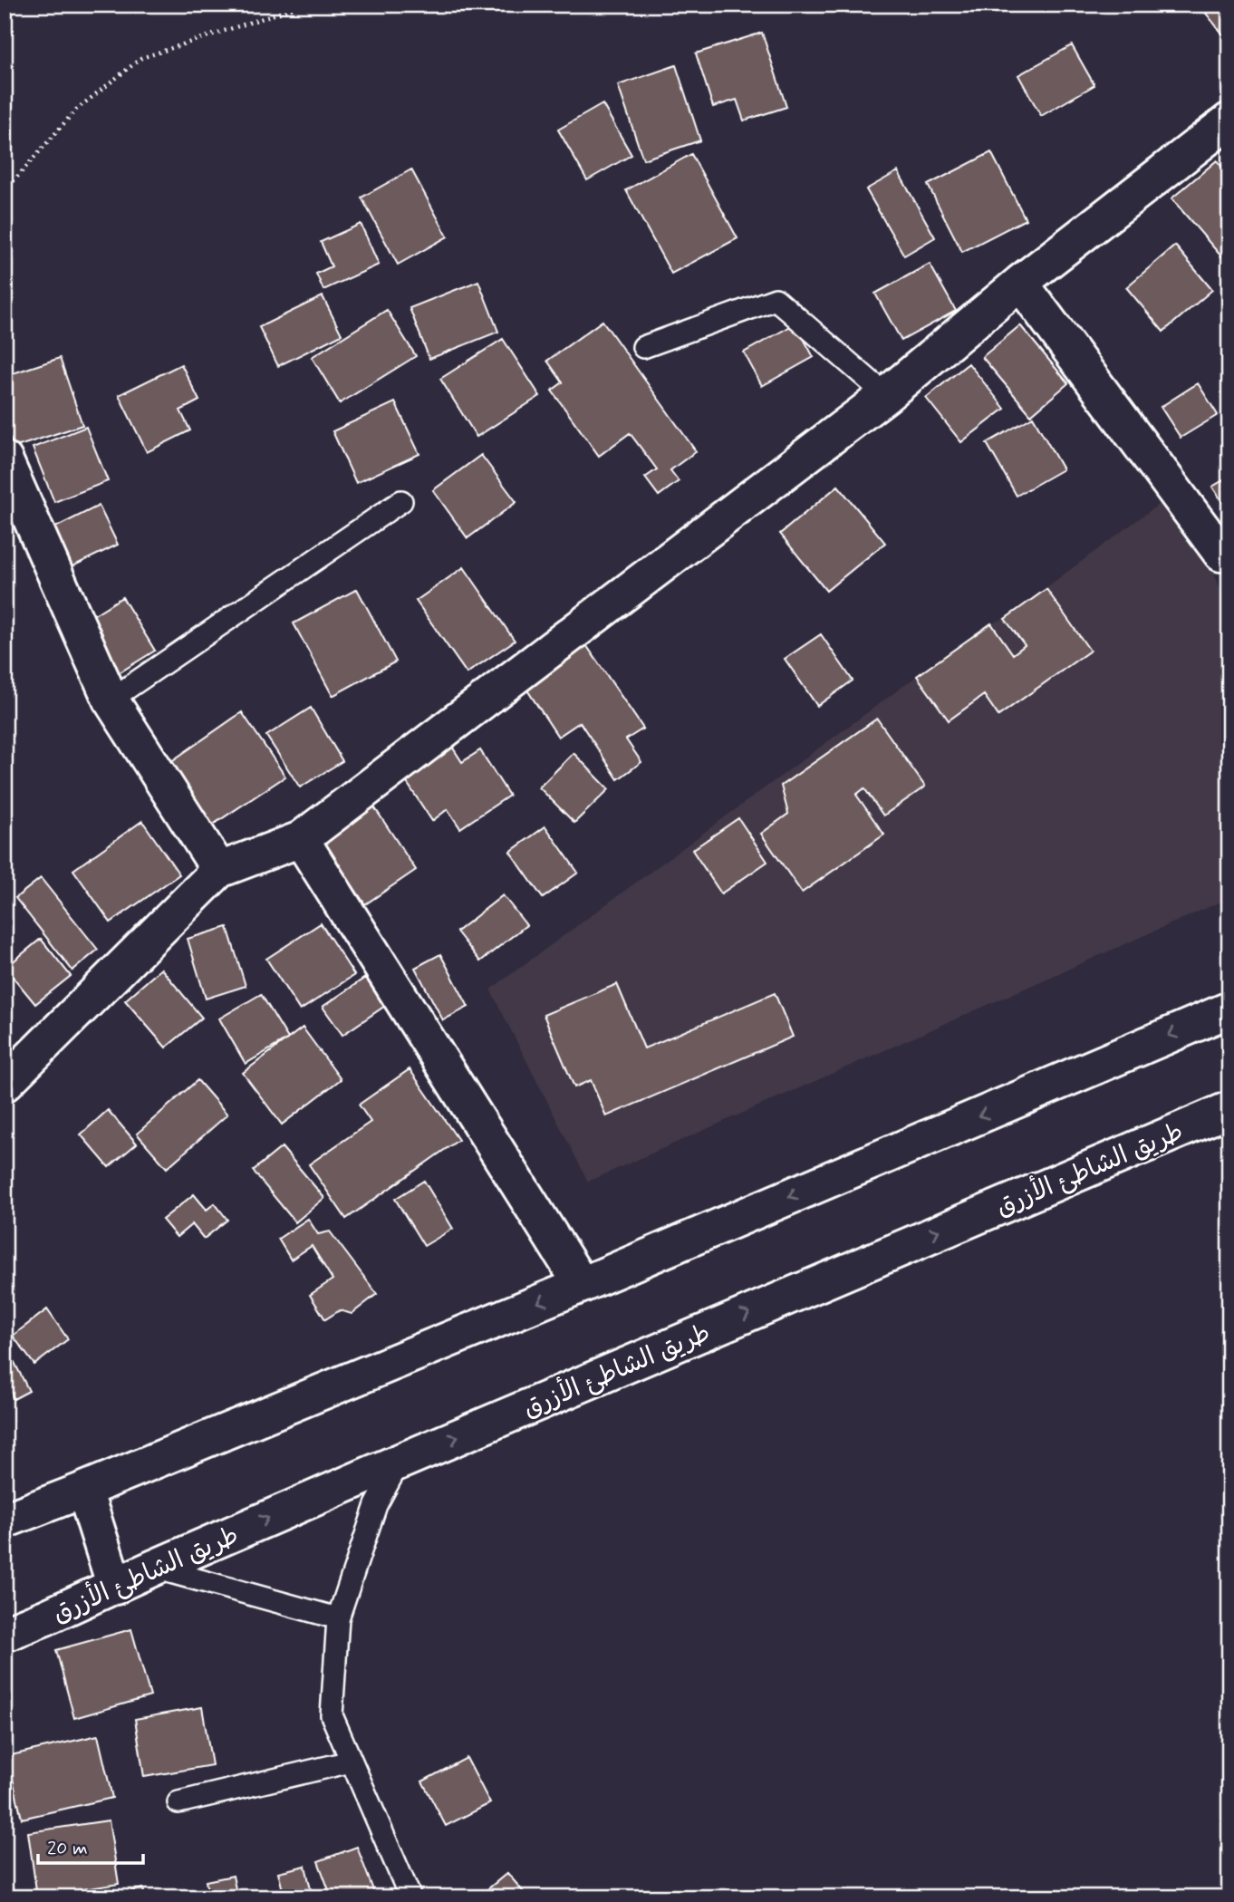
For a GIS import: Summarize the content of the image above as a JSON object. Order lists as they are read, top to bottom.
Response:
{
  "streets": {
    "street": ["طريق الشاطئ الأزرق"]
  },
  "scale_bar": "20 m"
}
